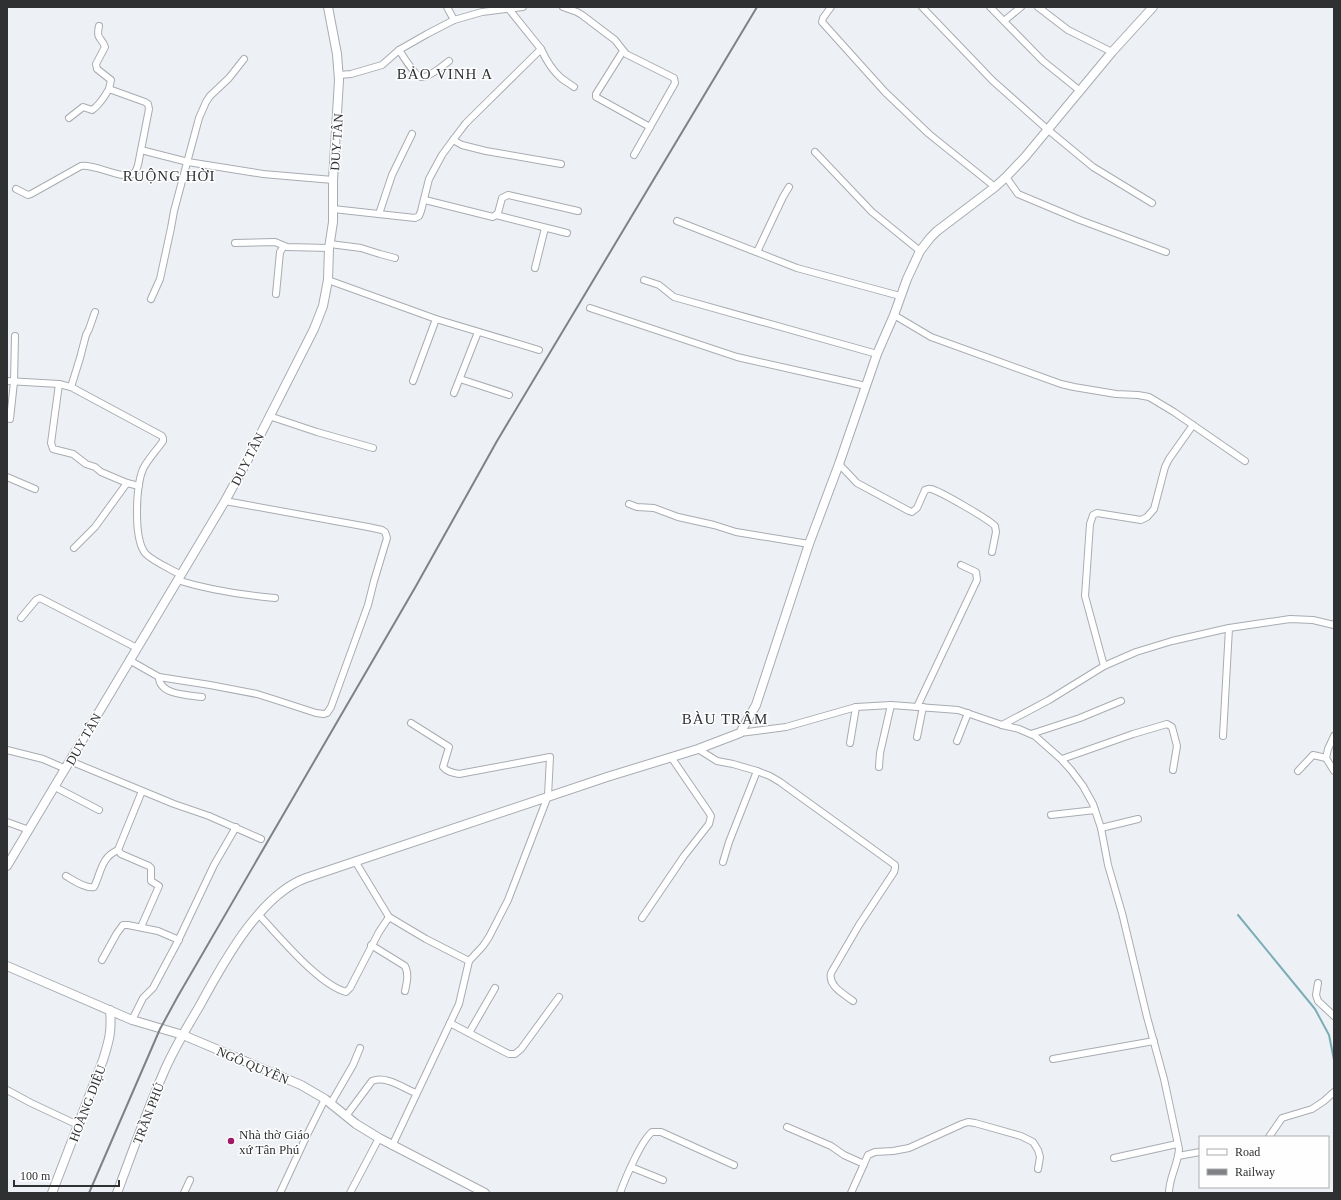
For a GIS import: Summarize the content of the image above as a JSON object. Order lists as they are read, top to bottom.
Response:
{
  "streets": {
    "street": [
      "DUY TÂN",
      "NGÔ QUYỀN",
      "HOÀNG DIỆU",
      "TRẦN PHÚ"
    ]
  },
  "crossings": [
    ["NGÔ QUYỀN", "HOÀNG DIỆU"],
    ["NGÔ QUYỀN", "TRẦN PHÚ"]
  ],
  "districts": ["BẢO VINH A", "RUỘNG HỜI", "BÀU TRÂM"],
  "places": ["Nhà thờ Giáo xứ Tân Phú"],
  "legend": ["Road", "Railway"],
  "scale_bar": "100 m"
}
